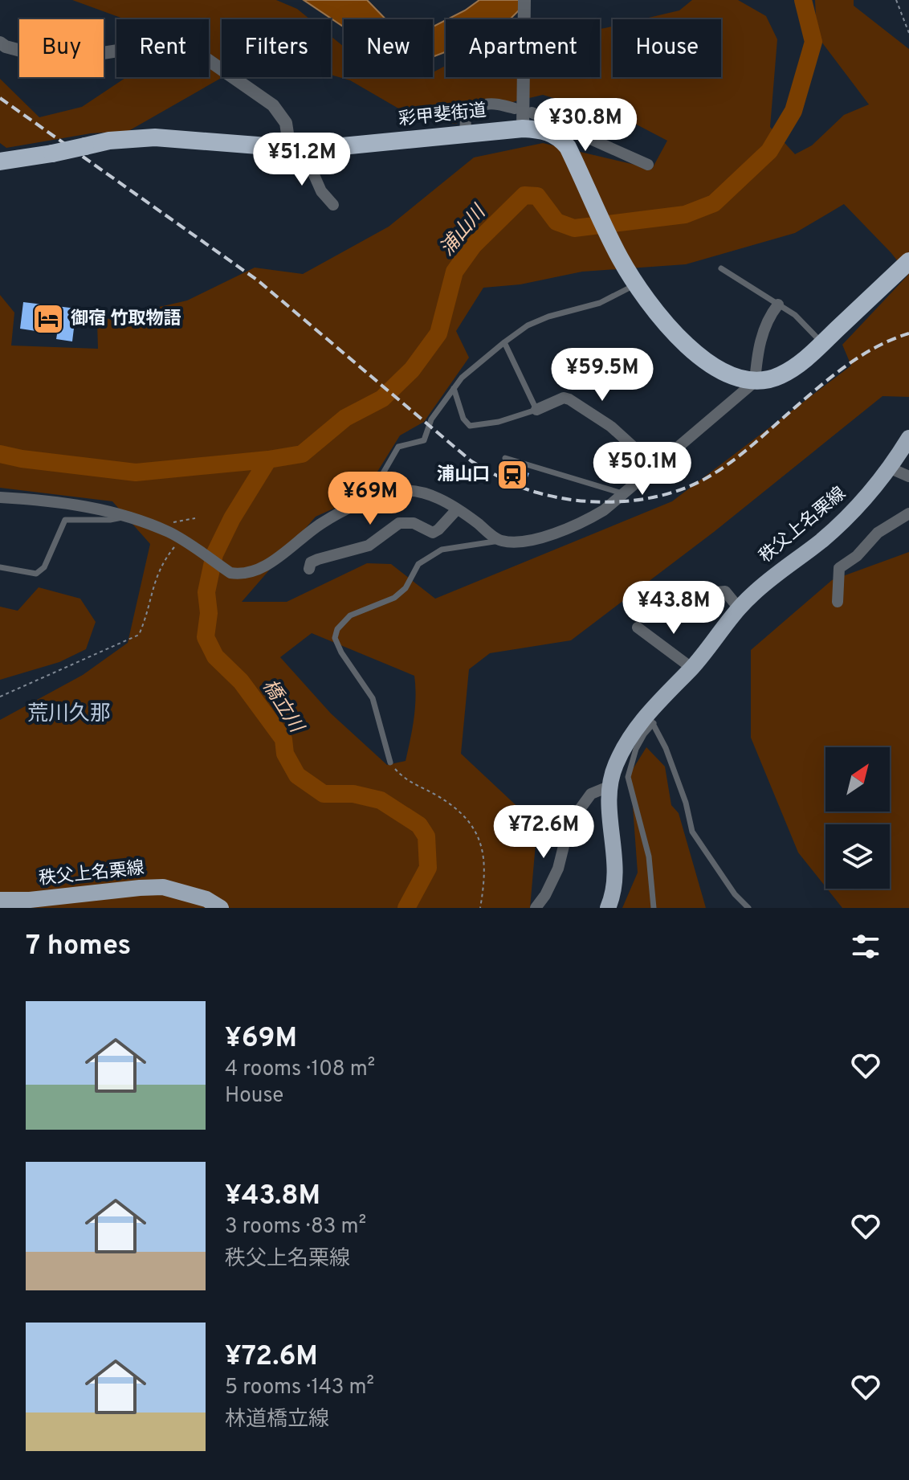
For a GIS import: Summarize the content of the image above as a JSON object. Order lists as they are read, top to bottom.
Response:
{
  "streets": {
    "highway": ["彩甲斐街道"],
    "main road": ["秩父上名栗線"]
  },
  "districts": ["荒川久那"],
  "water": ["浦山川", "橋立川"],
  "places": {
    "hotel": ["御宿 竹取物語"],
    "station": ["浦山口"]
  },
  "north": "top right",
  "page": {
    "chip": [
      "Buy",
      "Rent",
      "Filters",
      "New",
      "Apartment",
      "House"
    ],
    "price": [
      "¥30.8M",
      "¥51.2M",
      "¥59.5M",
      "¥50.1M",
      "¥69M",
      "¥43.8M",
      "¥72.6M"
    ],
    "heading": "7 homes",
    "list": [
      {
        "name": "¥69M",
        "note": "4 rooms · 108 m² · House"
      },
      {
        "name": "¥43.8M",
        "note": "3 rooms · 83 m² · 秩父上名栗線"
      },
      {
        "name": "¥72.6M",
        "note": "5 rooms · 143 m² · 林道橋立線"
      }
    ]
  }
}
